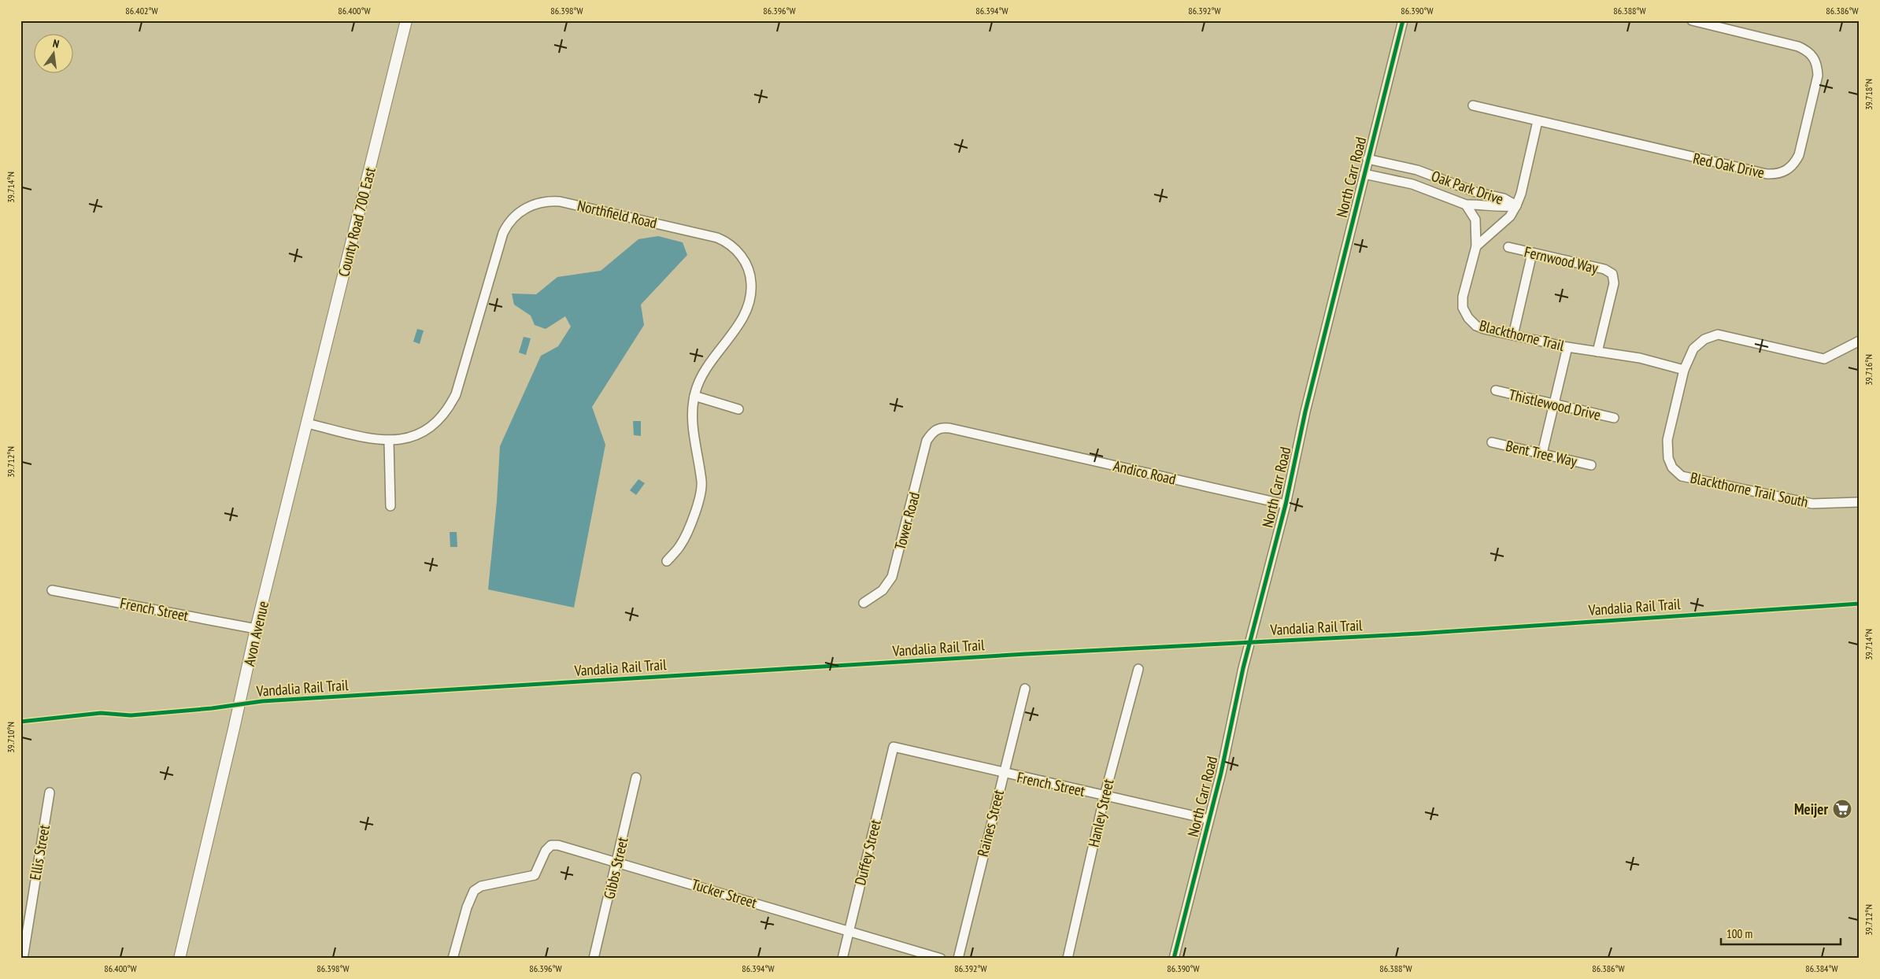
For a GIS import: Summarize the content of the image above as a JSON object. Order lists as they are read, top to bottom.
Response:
{
  "streets": {
    "main road": ["County Road 700 East", "Avon Avenue"],
    "street": [
      "Red Oak Drive",
      "North Carr Road",
      "Oak Park Drive",
      "Northfield Road",
      "Fernwood Way",
      "Blackthorne Trail",
      "Thistlewood Drive",
      "Bent Tree Way",
      "Andico Road",
      "Blackthorne Trail South",
      "Tower Road",
      "French Street",
      "Hanley Street",
      "Raines Street",
      "Ellis Street",
      "Duffey Street",
      "Gibbs Street",
      "Tucker Street"
    ],
    "cycle path": ["Vandalia Rail Trail"]
  },
  "crossings": [
    ["North Carr Road", "Oak Park Drive"],
    ["North Carr Road", "Andico Road"],
    ["North Carr Road", "French Street"],
    ["Oak Park Drive", "Blackthorne Trail"],
    ["Northfield Road", "County Road 700 East"],
    ["Northfield Road", "Avon Avenue"],
    ["County Road 700 East", "Avon Avenue"],
    ["Fernwood Way", "Blackthorne Trail"],
    ["Blackthorne Trail", "Blackthorne Trail South"],
    ["Andico Road", "Tower Road"],
    ["French Street", "Avon Avenue"],
    ["French Street", "Hanley Street"],
    ["French Street", "Raines Street"],
    ["French Street", "Duffey Street"],
    ["Duffey Street", "Tucker Street"],
    ["Gibbs Street", "Tucker Street"]
  ],
  "places": {
    "supermarket": ["Meijer"]
  },
  "scale_bar": "100 m",
  "north": "top",
  "coordinates": [
    "86.402°W",
    "86.400°W",
    "86.398°W",
    "86.396°W",
    "86.394°W",
    "86.392°W",
    "86.390°W",
    "86.388°W",
    "86.386°W",
    "39.718°N",
    "39.714°N",
    "39.716°N",
    "39.712°N",
    "39.710°N",
    "86.384°W"
  ]
}
